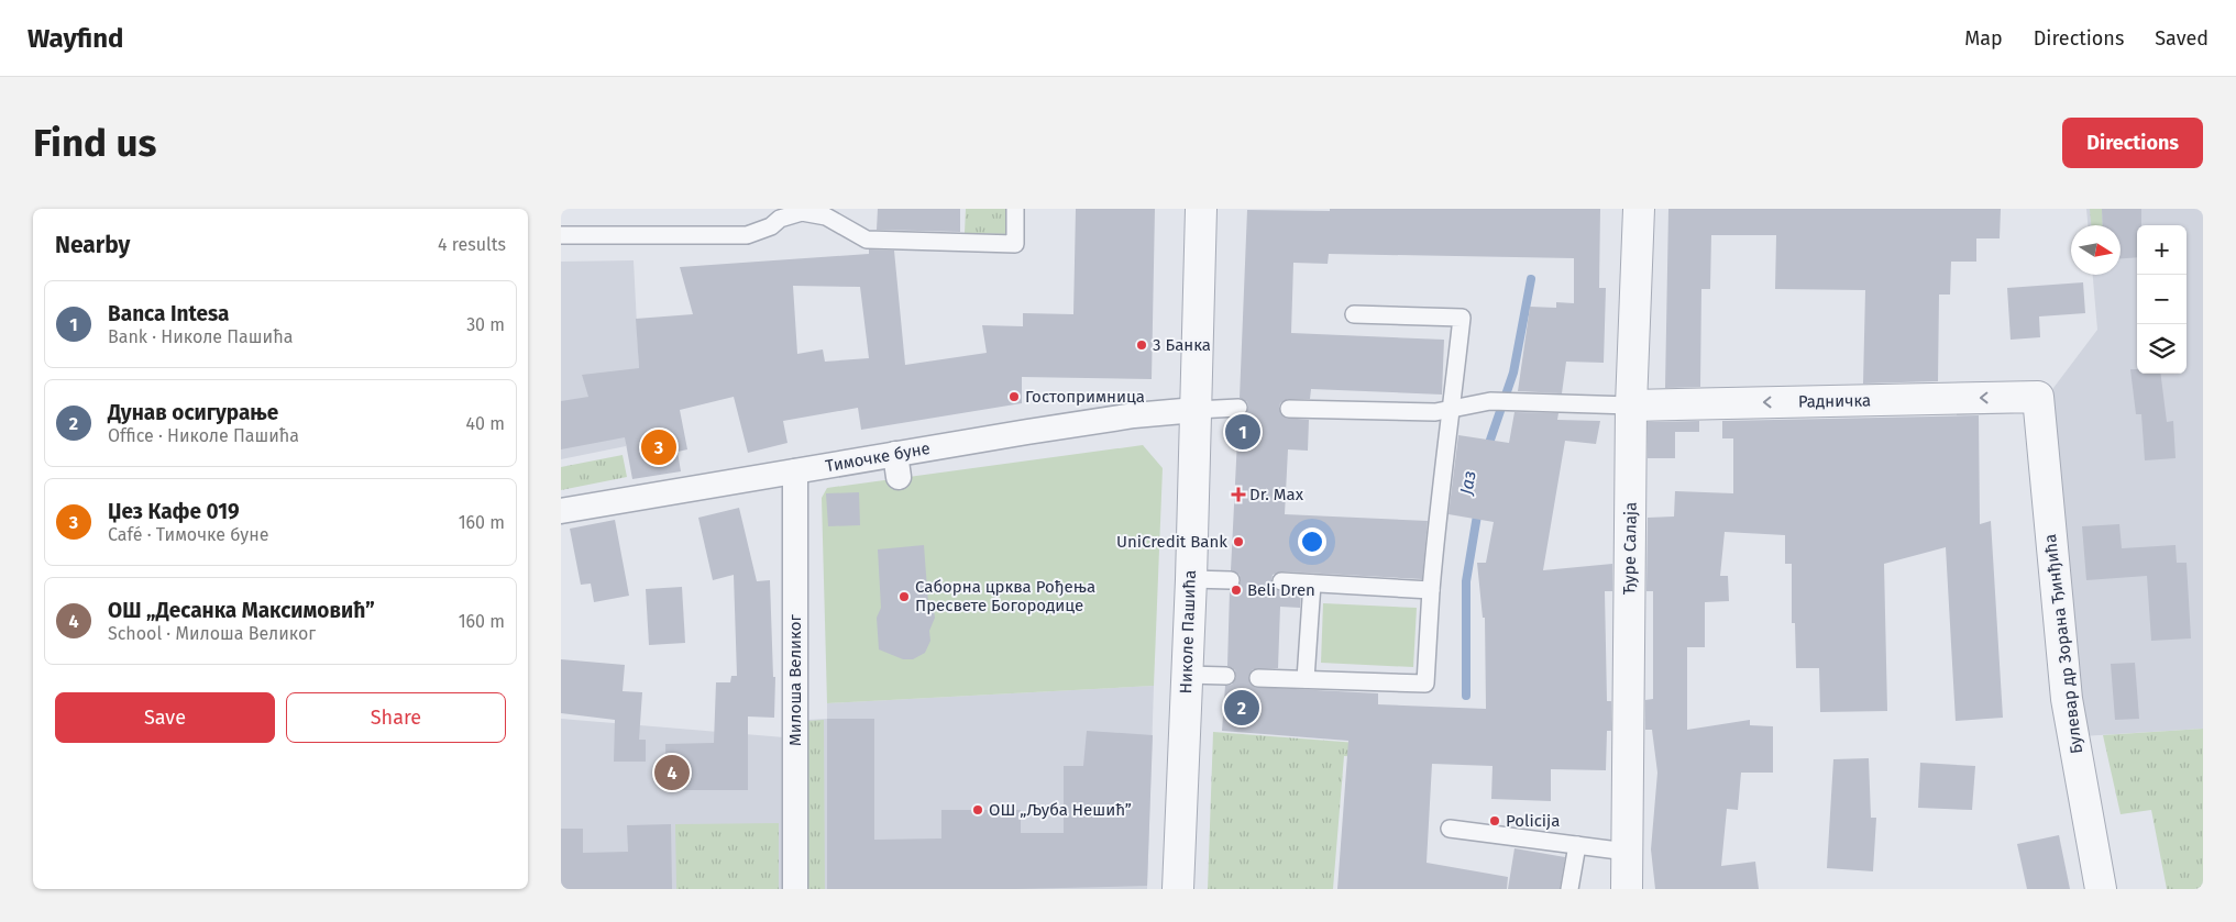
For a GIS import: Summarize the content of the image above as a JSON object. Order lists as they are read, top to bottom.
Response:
{
  "streets": {
    "street": [
      "Радничка",
      "Тимочке буне",
      "Ђуре Салаја",
      "Николе Пашића",
      "Булевар др Зорана Ђинђића",
      "Милоша Великог"
    ]
  },
  "crossings": [
    ["Радничка", "Ђуре Салаја"],
    ["Радничка", "Булевар др Зорана Ђинђића"],
    ["Тимочке буне", "Николе Пашића"],
    ["Тимочке буне", "Милоша Великог"]
  ],
  "one_way": ["Радничка"],
  "water": ["Јаз"],
  "places": {
    "other": [
      "3 Банка",
      "Гостопримница",
      "UniCredit Bank",
      "Beli Dren",
      "Саборна црква Рођења Пресвете Богородице",
      "ОШ „Љуба Нешић”",
      "Policija"
    ],
    "health": ["Dr. Max"]
  },
  "north": "right",
  "page": {
    "header": "Wayfind",
    "nav": ["Map", "Directions", "Saved"],
    "buttons": [
      "Directions",
      ["Save", "Share"]
    ],
    "title": "Find us",
    "heading": ["Nearby", "4 results"],
    "map_buttons": ["+", "−"],
    "list": [
      {
        "mark": "1",
        "name": "Banca Intesa",
        "note": "Bank · Николе Пашића",
        "value": "30 m"
      },
      {
        "mark": "2",
        "name": "Дунав осигурање",
        "note": "Office · Николе Пашића",
        "value": "40 m"
      },
      {
        "mark": "3",
        "name": "Џез Кафе 019",
        "note": "Café · Тимочке буне",
        "value": "160 m"
      },
      {
        "mark": "4",
        "name": "ОШ „Десанка Максимовић”",
        "note": "School · Милоша Великог",
        "value": "160 m"
      }
    ],
    "pins": [
      "1",
      "3",
      "2",
      "4"
    ]
  }
}
